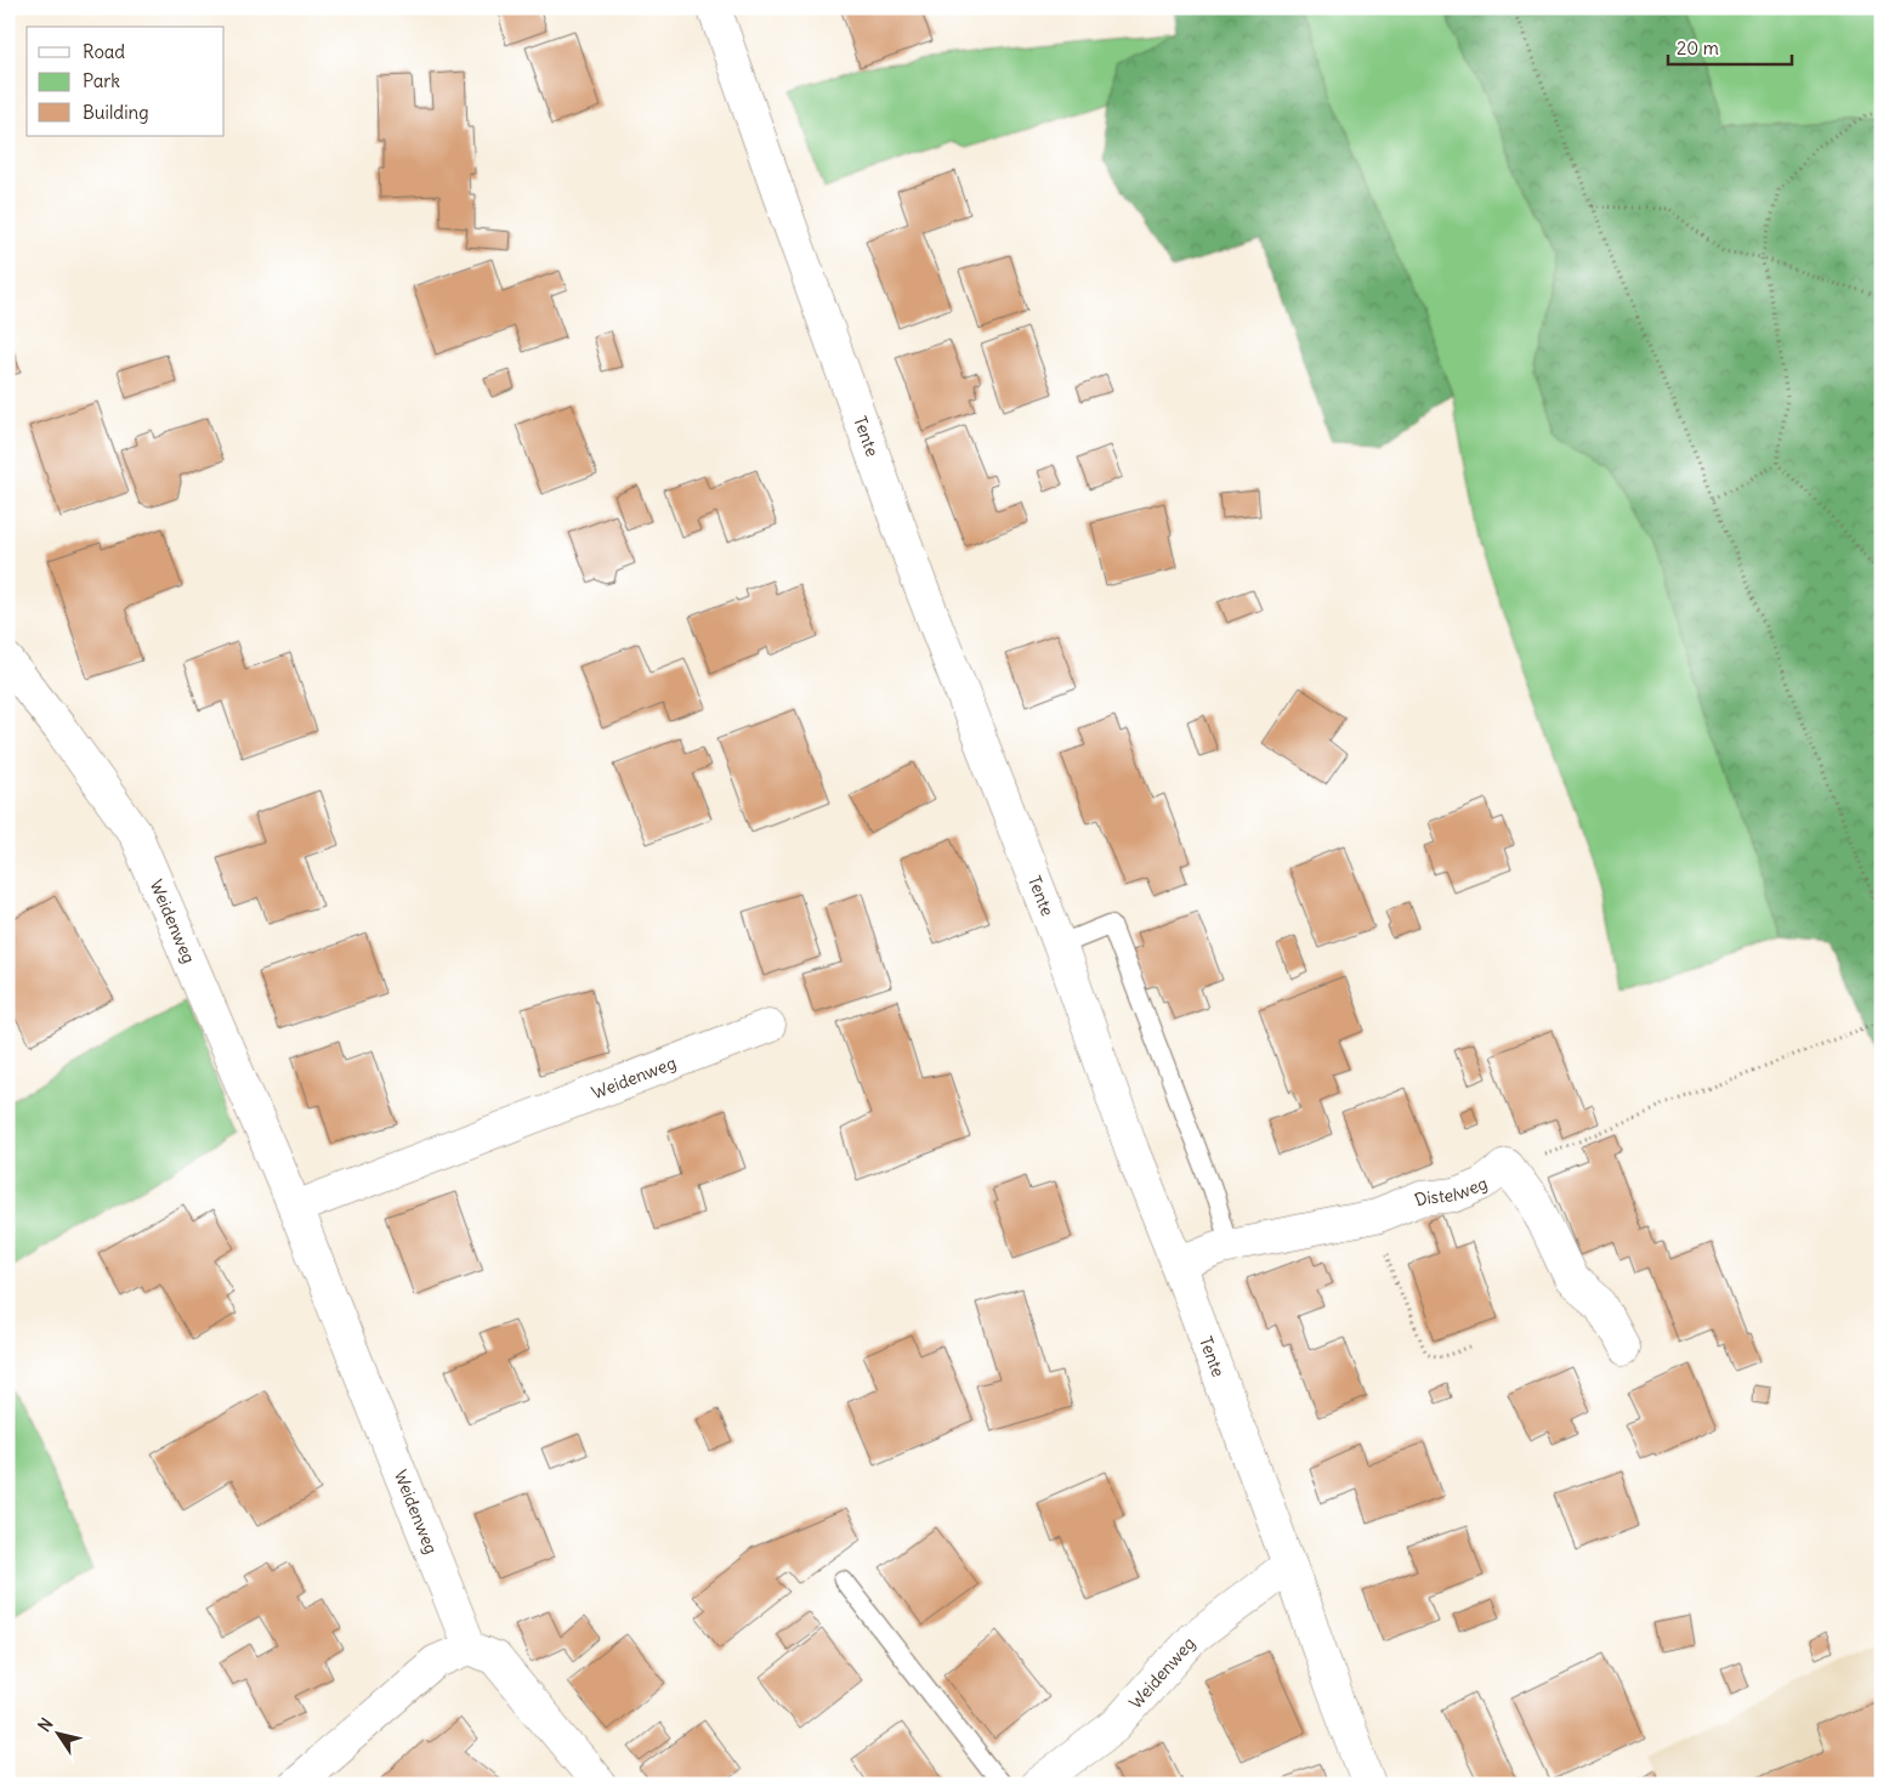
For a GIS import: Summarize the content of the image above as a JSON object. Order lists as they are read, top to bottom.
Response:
{
  "streets": {
    "street": ["Tente", "Weidenweg", "Distelweg"]
  },
  "crossings": [
    ["Tente", "Weidenweg"],
    ["Tente", "Distelweg"]
  ],
  "legend": ["Road", "Park", "Building"],
  "scale_bar": "20 m",
  "north": "top left"
}
